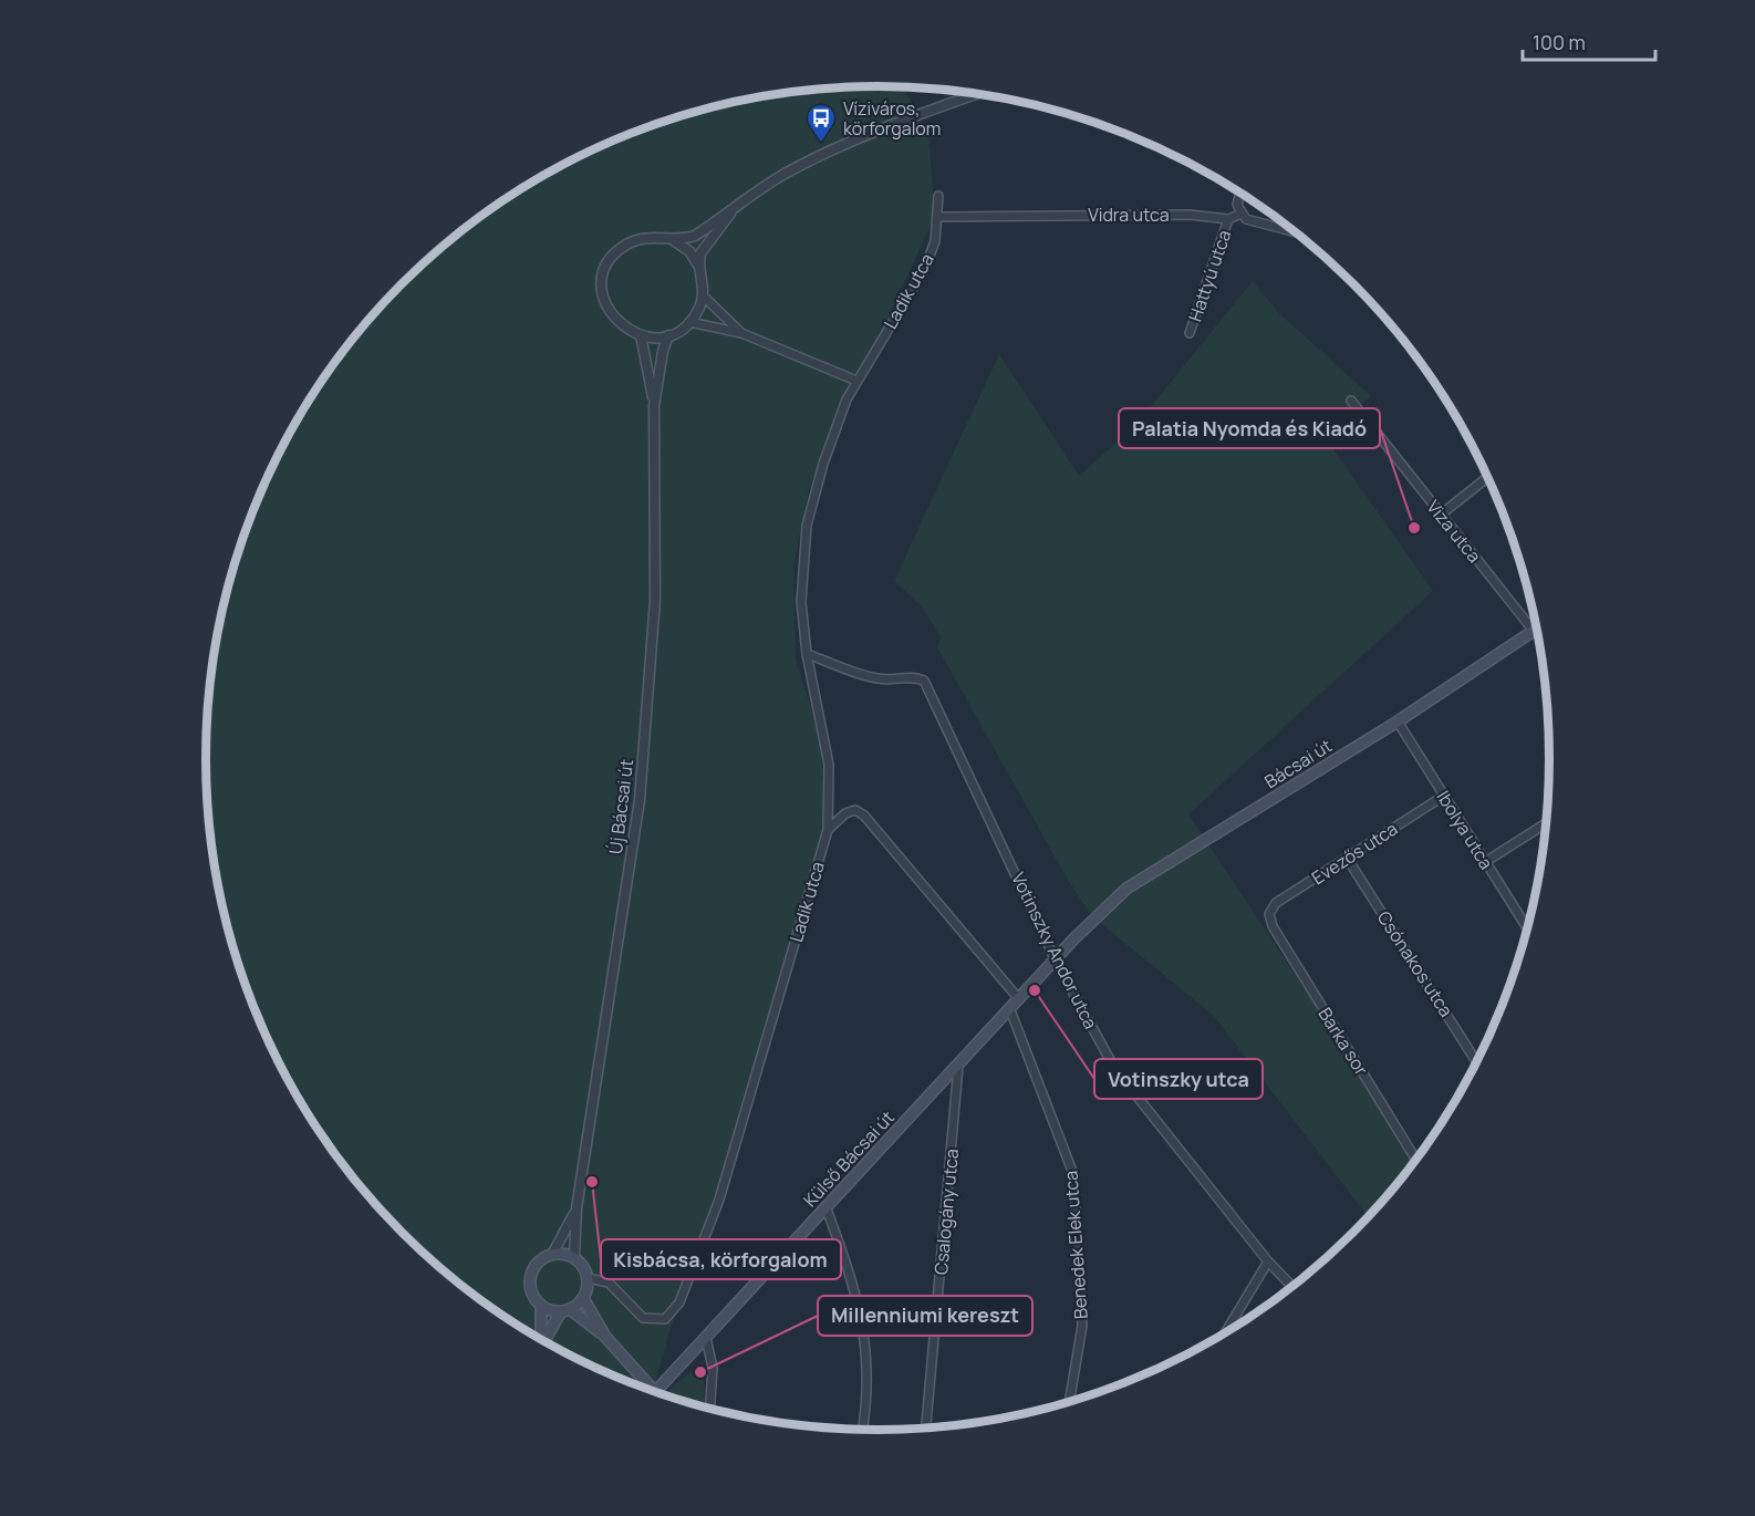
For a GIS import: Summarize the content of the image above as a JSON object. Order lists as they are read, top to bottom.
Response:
{
  "streets": {
    "main road": ["Bácsai út", "Új Bácsai út", "Külső Bácsai út"],
    "street": [
      "Vidra utca",
      "Hattyú utca",
      "Ladik utca",
      "Viza utca",
      "Ibolya utca",
      "Evezős utca",
      "Votinszky Andor utca",
      "Csónakos utca",
      "Barka sor",
      "Csalogány utca",
      "Benedek Elek utca"
    ]
  },
  "crossings": [
    ["Vidra utca", "Hattyú utca"],
    ["Vidra utca", "Ladik utca"],
    ["Ladik utca", "Új Bácsai út"],
    ["Ladik utca", "Votinszky Andor utca"],
    ["Viza utca", "Bácsai út"],
    ["Bácsai út", "Ibolya utca"],
    ["Bácsai út", "Külső Bácsai út"],
    ["Ibolya utca", "Evezős utca"],
    ["Evezős utca", "Csónakos utca"],
    ["Evezős utca", "Barka sor"],
    ["Votinszky Andor utca", "Külső Bácsai út"],
    ["Külső Bácsai út", "Csalogány utca"],
    ["Külső Bácsai út", "Benedek Elek utca"]
  ],
  "places": {
    "bus stop": ["Víziváros, körforgalom"],
    "other": [
      "Palatia Nyomda és Kiadó",
      "Votinszky utca",
      "Kisbácsa, körforgalom",
      "Millenniumi kereszt"
    ]
  },
  "scale_bar": "100 m"
}
